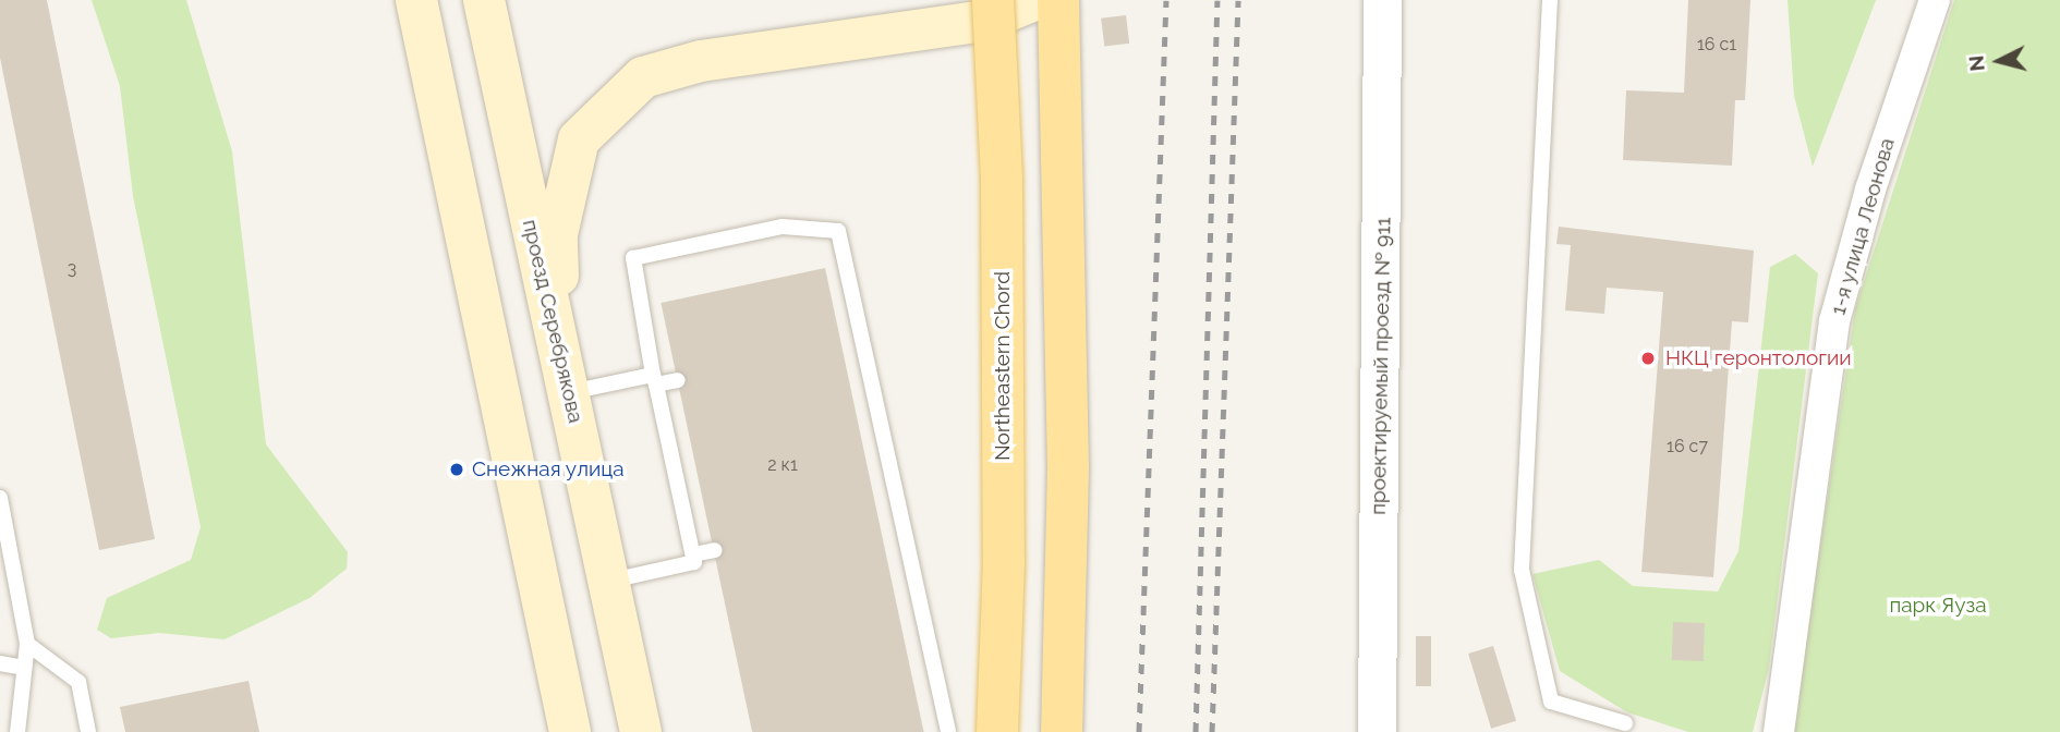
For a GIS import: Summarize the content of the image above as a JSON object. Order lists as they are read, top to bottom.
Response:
{
  "streets": {
    "main road": ["проезд Серебрякова", "Northeastern Chord"],
    "street": ["1-я улица Леонова", "проектируемый проезд № 911"]
  },
  "parks": ["парк Яуза"],
  "places": ["НКЦ геронтологии", "Снежная улица"],
  "house_numbers": [
    "16 с1",
    "3",
    "16 с7",
    "2 к1"
  ],
  "north": "left"
}
